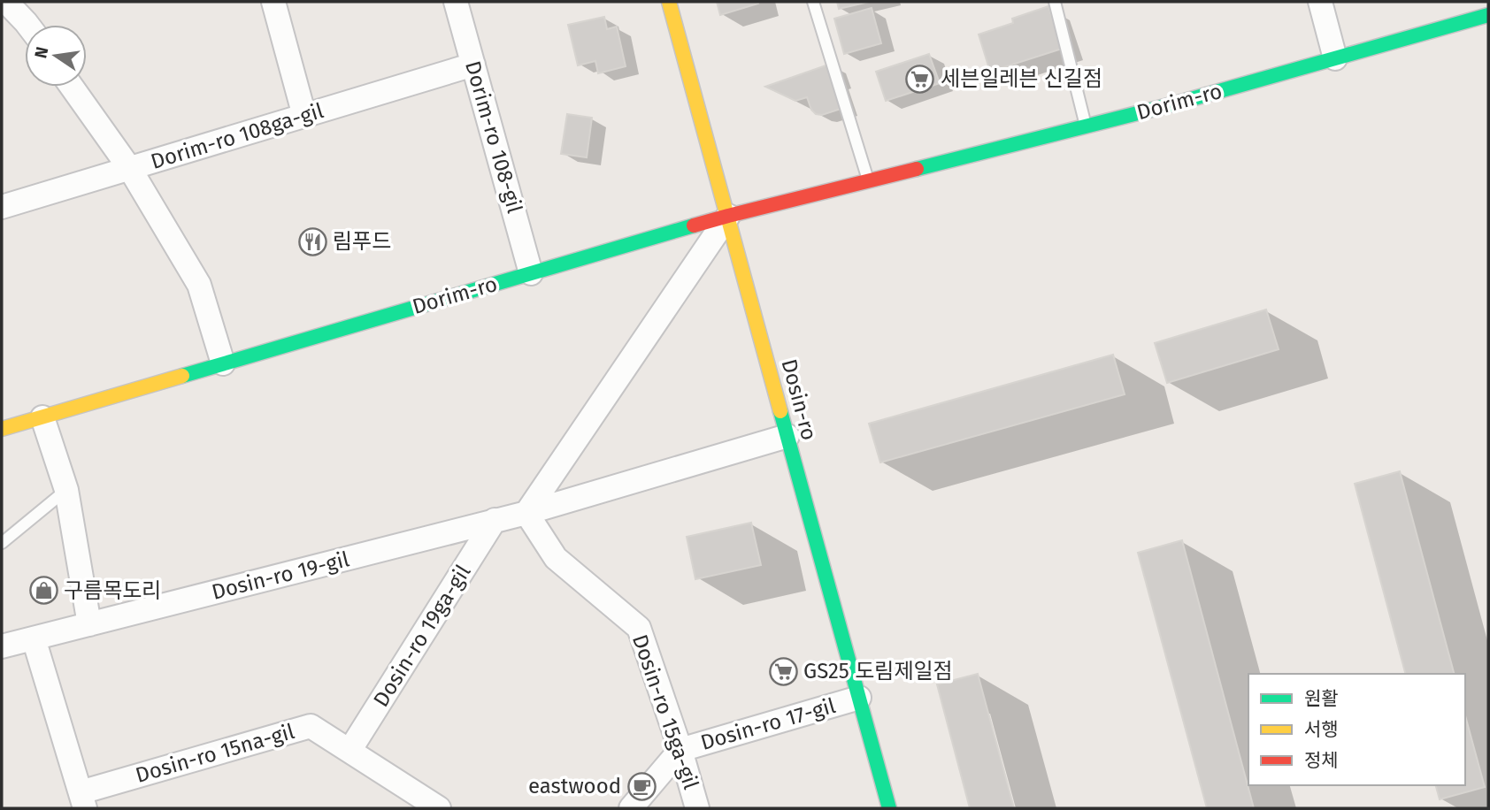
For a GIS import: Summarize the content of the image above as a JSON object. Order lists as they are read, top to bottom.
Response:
{
  "streets": {
    "main road": ["Dorim-ro", "Dosin-ro"],
    "street": [
      "Dorim-ro 108ga-gil",
      "Dorim-ro 108-gil",
      "Dosin-ro 19-gil",
      "Dosin-ro 19ga-gil",
      "Dosin-ro 15ga-gil",
      "Dosin-ro 17-gil",
      "Dosin-ro 15na-gil"
    ]
  },
  "crossings": [
    ["Dorim-ro", "Dorim-ro 108-gil"],
    ["Dorim-ro", "Dosin-ro"],
    ["Dorim-ro 108ga-gil", "Dorim-ro 108-gil"],
    ["Dosin-ro", "Dosin-ro 19-gil"],
    ["Dosin-ro", "Dosin-ro 17-gil"],
    ["Dosin-ro 19-gil", "Dosin-ro 19ga-gil"],
    ["Dosin-ro 19-gil", "Dosin-ro 15ga-gil"],
    ["Dosin-ro 19ga-gil", "Dosin-ro 15na-gil"],
    ["Dosin-ro 15ga-gil", "Dosin-ro 17-gil"]
  ],
  "places": {
    "supermarket": ["세븐일레븐 신길점", "GS25 도림제일점"],
    "restaurant": ["림푸드"],
    "shop": ["구름목도리"],
    "cafe": ["eastwood"]
  },
  "legend": ["원활", "서행", "정체"],
  "north": "left"
}
